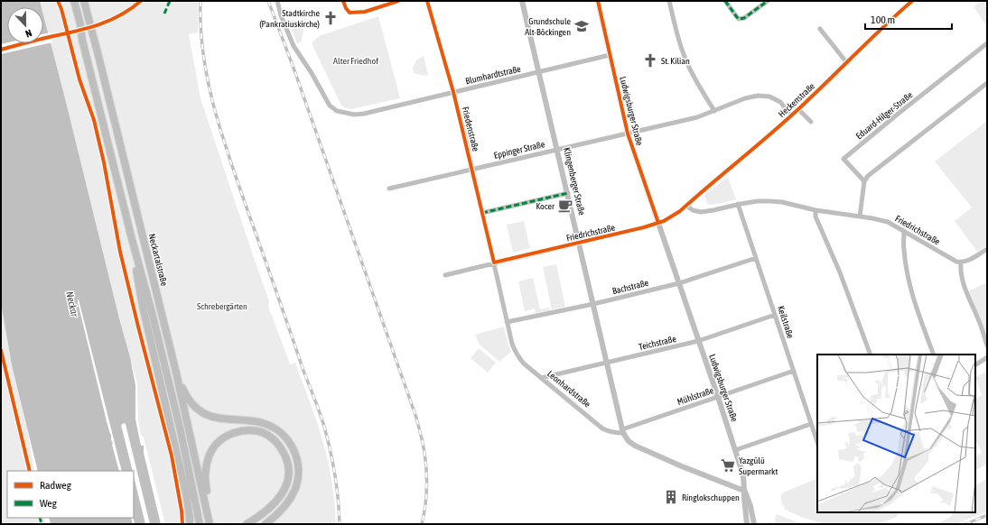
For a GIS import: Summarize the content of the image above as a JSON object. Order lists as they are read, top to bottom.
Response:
{
  "streets": {
    "main road": ["Neckartalstraße"],
    "street": [
      "Blumhardtstraße",
      "Heckenstraße",
      "Ludwigsburger Straße",
      "Eduard-Hilger-Straße",
      "Friedenstraße",
      "Eppinger Straße",
      "Klingenberger Straße",
      "Friedrichstraße",
      "Bachstraße",
      "Keilstraße",
      "Teichstraße",
      "Leonhardstraße",
      "Mühlstraße"
    ]
  },
  "crossings": [
    ["Blumhardtstraße", "Ludwigsburger Straße"],
    ["Blumhardtstraße", "Friedenstraße"],
    ["Blumhardtstraße", "Klingenberger Straße"],
    ["Heckenstraße", "Eppinger Straße"],
    ["Heckenstraße", "Friedrichstraße"],
    ["Ludwigsburger Straße", "Eppinger Straße"],
    ["Ludwigsburger Straße", "Friedrichstraße"],
    ["Ludwigsburger Straße", "Bachstraße"],
    ["Ludwigsburger Straße", "Teichstraße"],
    ["Ludwigsburger Straße", "Mühlstraße"],
    ["Friedenstraße", "Eppinger Straße"],
    ["Friedenstraße", "Friedrichstraße"],
    ["Friedenstraße", "Bachstraße"],
    ["Friedenstraße", "Leonhardstraße"],
    ["Eppinger Straße", "Klingenberger Straße"],
    ["Klingenberger Straße", "Friedrichstraße"],
    ["Klingenberger Straße", "Bachstraße"],
    ["Klingenberger Straße", "Teichstraße"],
    ["Klingenberger Straße", "Leonhardstraße"],
    ["Klingenberger Straße", "Mühlstraße"],
    ["Friedrichstraße", "Keilstraße"],
    ["Bachstraße", "Keilstraße"],
    ["Keilstraße", "Teichstraße"],
    ["Keilstraße", "Mühlstraße"],
    ["Teichstraße", "Leonhardstraße"],
    ["Leonhardstraße", "Mühlstraße"]
  ],
  "water": ["Neckar"],
  "parks": ["Alter Friedhof", "Schrebergärten"],
  "places": {
    "church": ["Stadtkirche (Pankratiuskirche)", "St. Kilian"],
    "school or university": ["Grundschule Alt-Böckingen"],
    "cafe": ["Kocer"],
    "supermarket": ["Yazgülü Supermarkt"],
    "building": ["Ringlokschuppen"]
  },
  "legend": ["Radweg", "Weg"],
  "scale_bar": "100 m",
  "north": "bottom"
}
